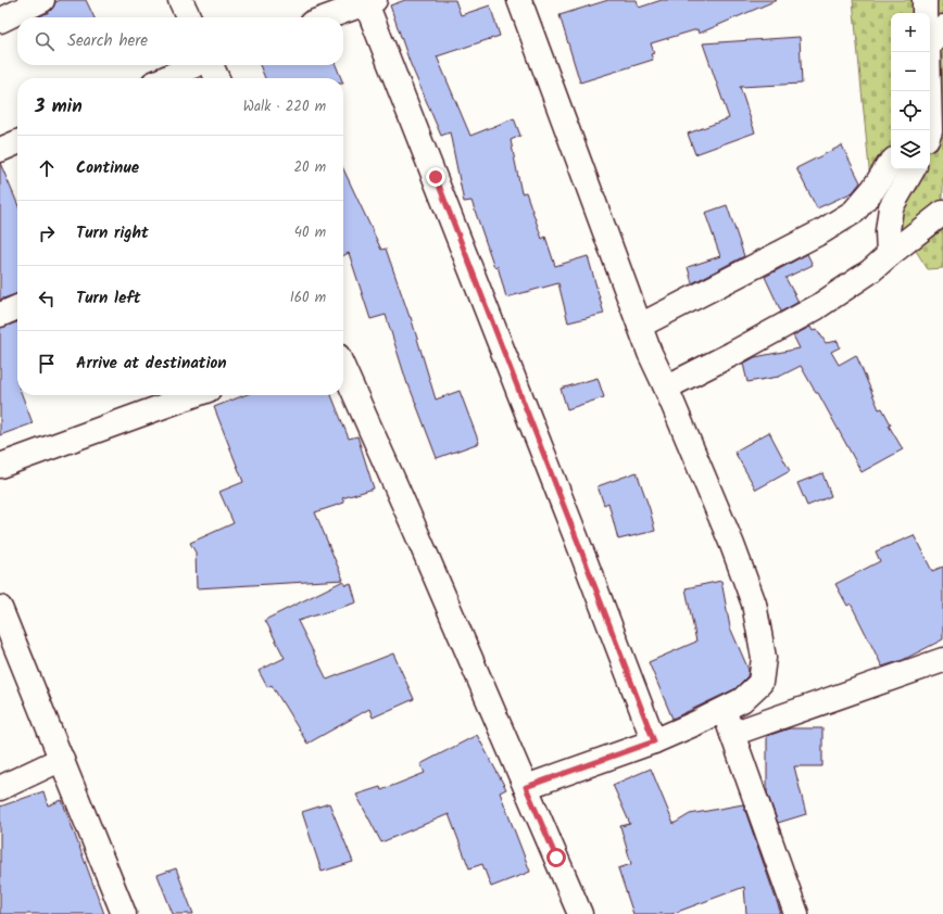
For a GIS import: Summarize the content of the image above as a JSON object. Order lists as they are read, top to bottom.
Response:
{
  "page": {
    "map_buttons": ["+", "−"],
    "search": "Search here",
    "heading": ["3 min", "Walk · 220 m"],
    "list": [
      ["Continue", "20 m"],
      ["Turn right", "40 m"],
      ["Turn left", "160 m"],
      "Arrive at destination"
    ]
  }
}
